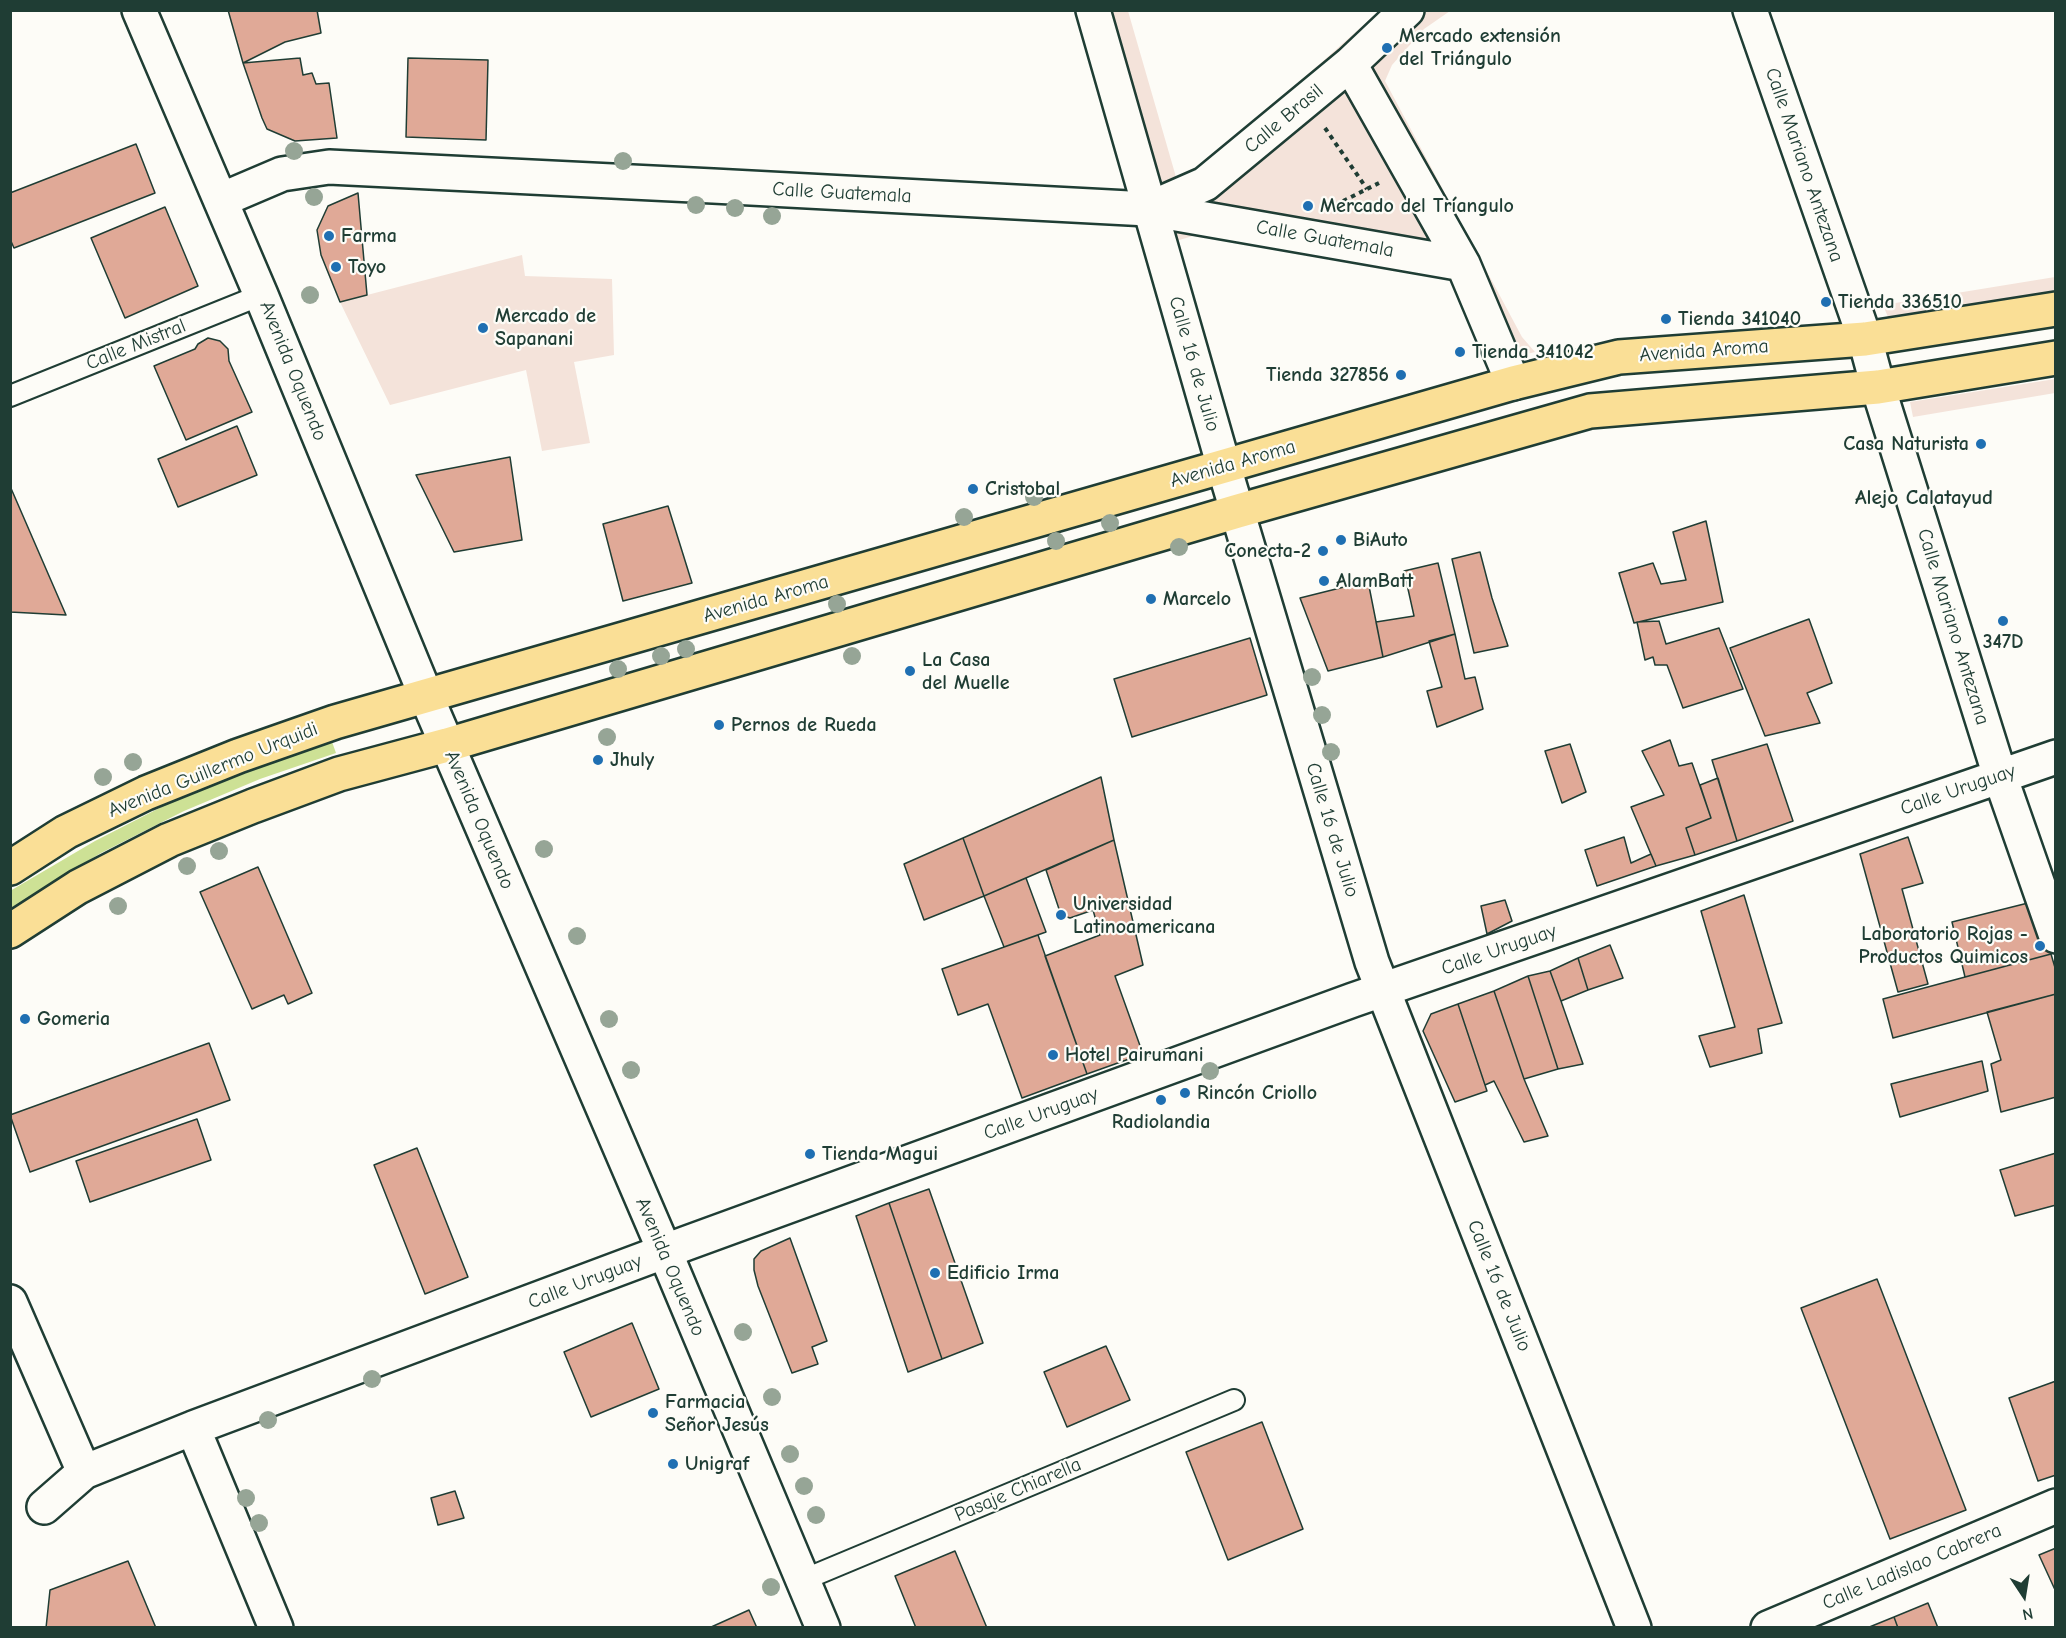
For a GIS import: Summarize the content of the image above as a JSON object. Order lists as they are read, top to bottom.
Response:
{
  "streets": {
    "main road": ["Avenida Aroma", "Avenida Guillermo Urquidi"],
    "street": [
      "Calle Brasil",
      "Calle Mariano Antezana",
      "Calle Guatemala",
      "Calle 16 de Julio",
      "Avenida Oquendo",
      "Calle Uruguay",
      "Calle Ladislao Cabrera"
    ],
    "lane": ["Calle Mistral", "Pasaje Chiarella"]
  },
  "crossings": [
    ["Calle Brasil", "Calle Guatemala"],
    ["Calle Brasil", "Calle 16 de Julio"],
    ["Calle Mariano Antezana", "Avenida Aroma"],
    ["Calle Mariano Antezana", "Calle Uruguay"],
    ["Calle Guatemala", "Calle 16 de Julio"],
    ["Calle Guatemala", "Avenida Oquendo"],
    ["Calle Mistral", "Avenida Oquendo"],
    ["Avenida Aroma", "Calle 16 de Julio"],
    ["Avenida Aroma", "Avenida Oquendo"],
    ["Avenida Aroma", "Avenida Guillermo Urquidi"],
    ["Calle 16 de Julio", "Calle Uruguay"],
    ["Avenida Oquendo", "Avenida Guillermo Urquidi"],
    ["Avenida Oquendo", "Calle Uruguay"],
    ["Avenida Oquendo", "Pasaje Chiarella"]
  ],
  "districts": ["Alejo Calatayud"],
  "places": [
    "Mercado extensión del Triángulo",
    "Mercado del Tríangulo",
    "Farma",
    "Toyo",
    "Tienda 336510",
    "Tienda 341040",
    "Mercado de Sapanani",
    "Tienda 341042",
    "Tienda 327856",
    "Casa Naturista",
    "Cristobal",
    "BiAuto",
    "Conecta-2",
    "AlamBatt",
    "Marcelo",
    "347D",
    "La Casa del Muelle",
    "Pernos de Rueda",
    "Jhuly",
    "Universidad Latinoamericana",
    "Laboratorio Rojas - Productos Quimicos",
    "Gomeria",
    "Hotel Pairumani",
    "Rincón Criollo",
    "Radiolandia",
    "Tienda Magui",
    "Edificio Irma",
    "Farmacia Señor Jesús",
    "Unigraf"
  ],
  "north": "bottom"
}
